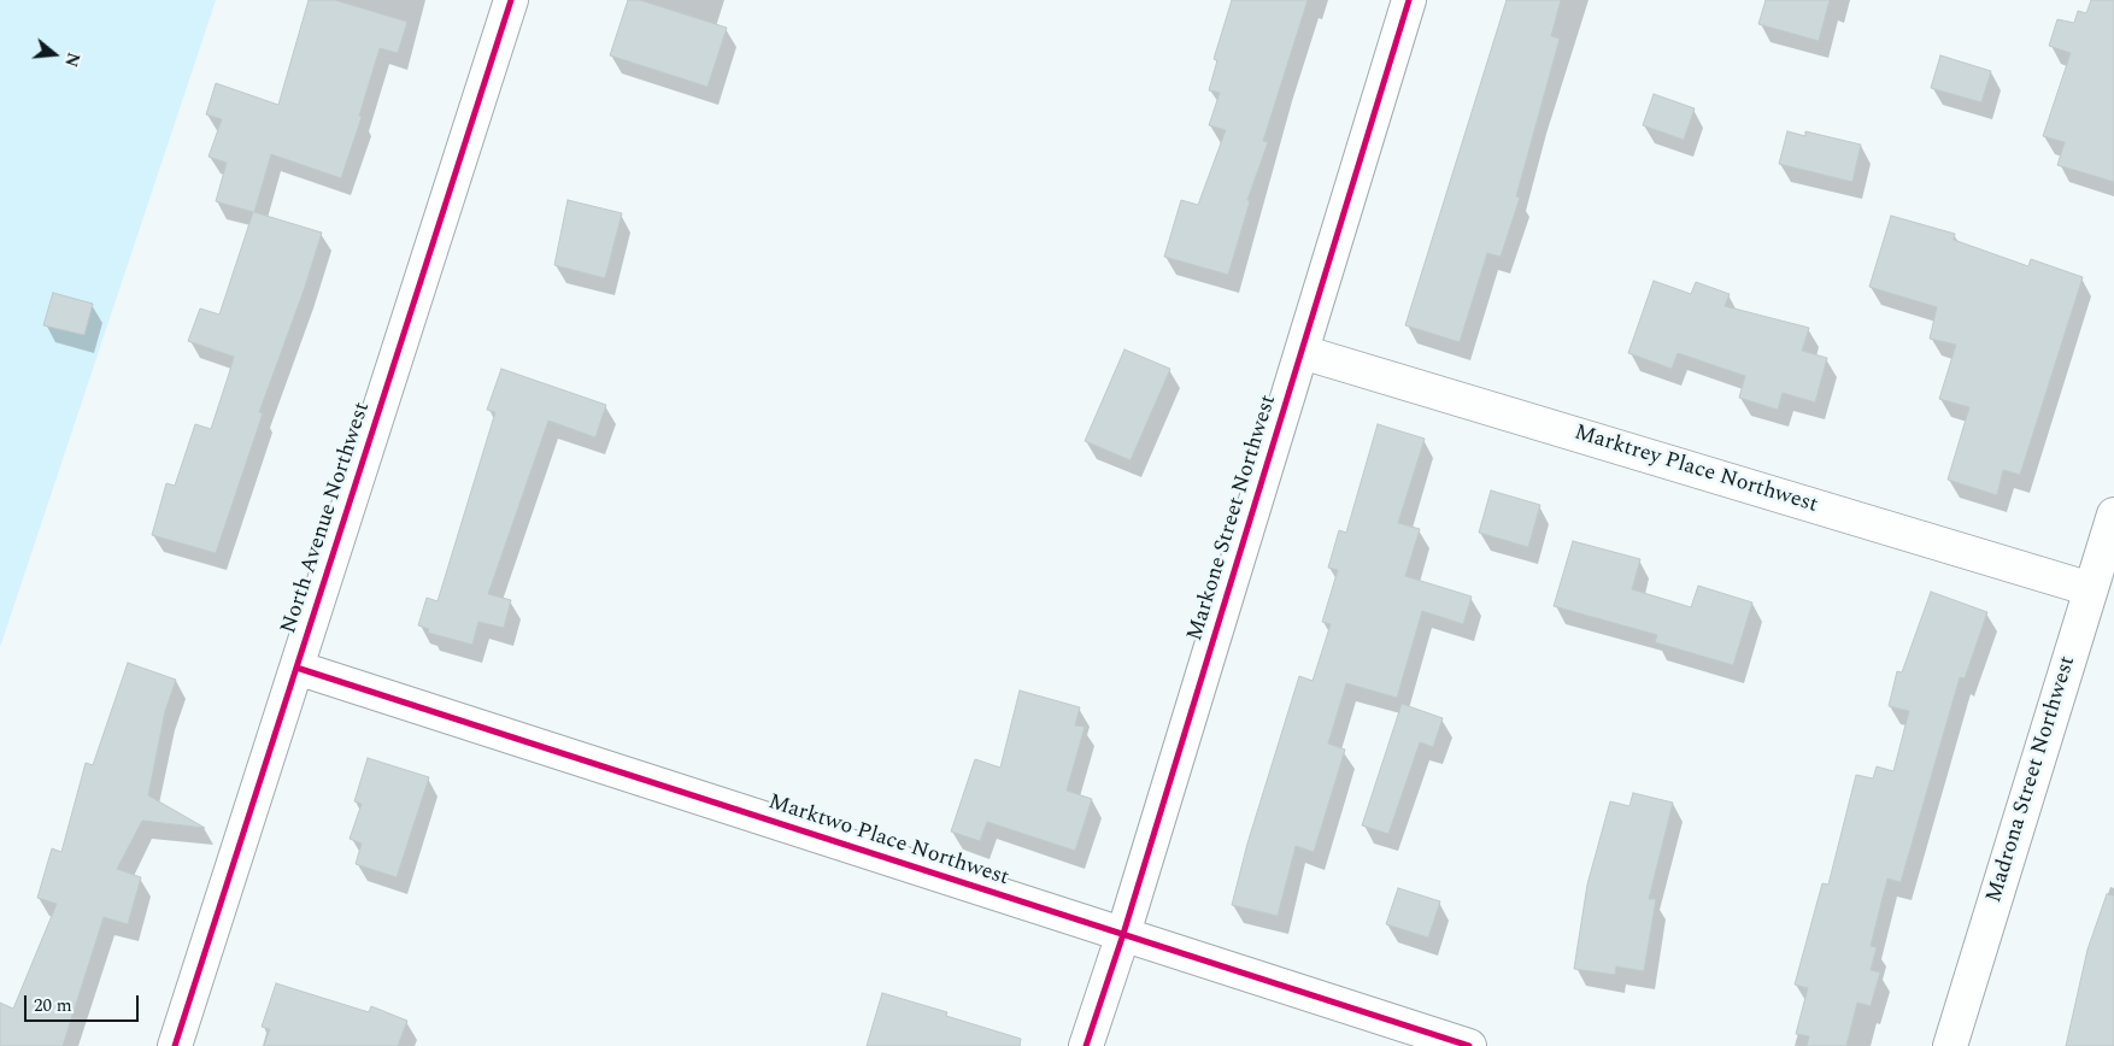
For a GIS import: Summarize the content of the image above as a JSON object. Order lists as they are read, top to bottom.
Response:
{
  "streets": {
    "street": [
      "Marktrey Place Northwest",
      "North Avenue Northwest",
      "Markone Street Northwest",
      "Madrona Street Northwest",
      "Marktwo Place Northwest"
    ]
  },
  "crossings": [
    ["Marktrey Place Northwest", "Markone Street Northwest"],
    ["Marktrey Place Northwest", "Madrona Street Northwest"],
    ["North Avenue Northwest", "Marktwo Place Northwest"],
    ["Markone Street Northwest", "Marktwo Place Northwest"]
  ],
  "scale_bar": "20 m",
  "north": "right"
}
